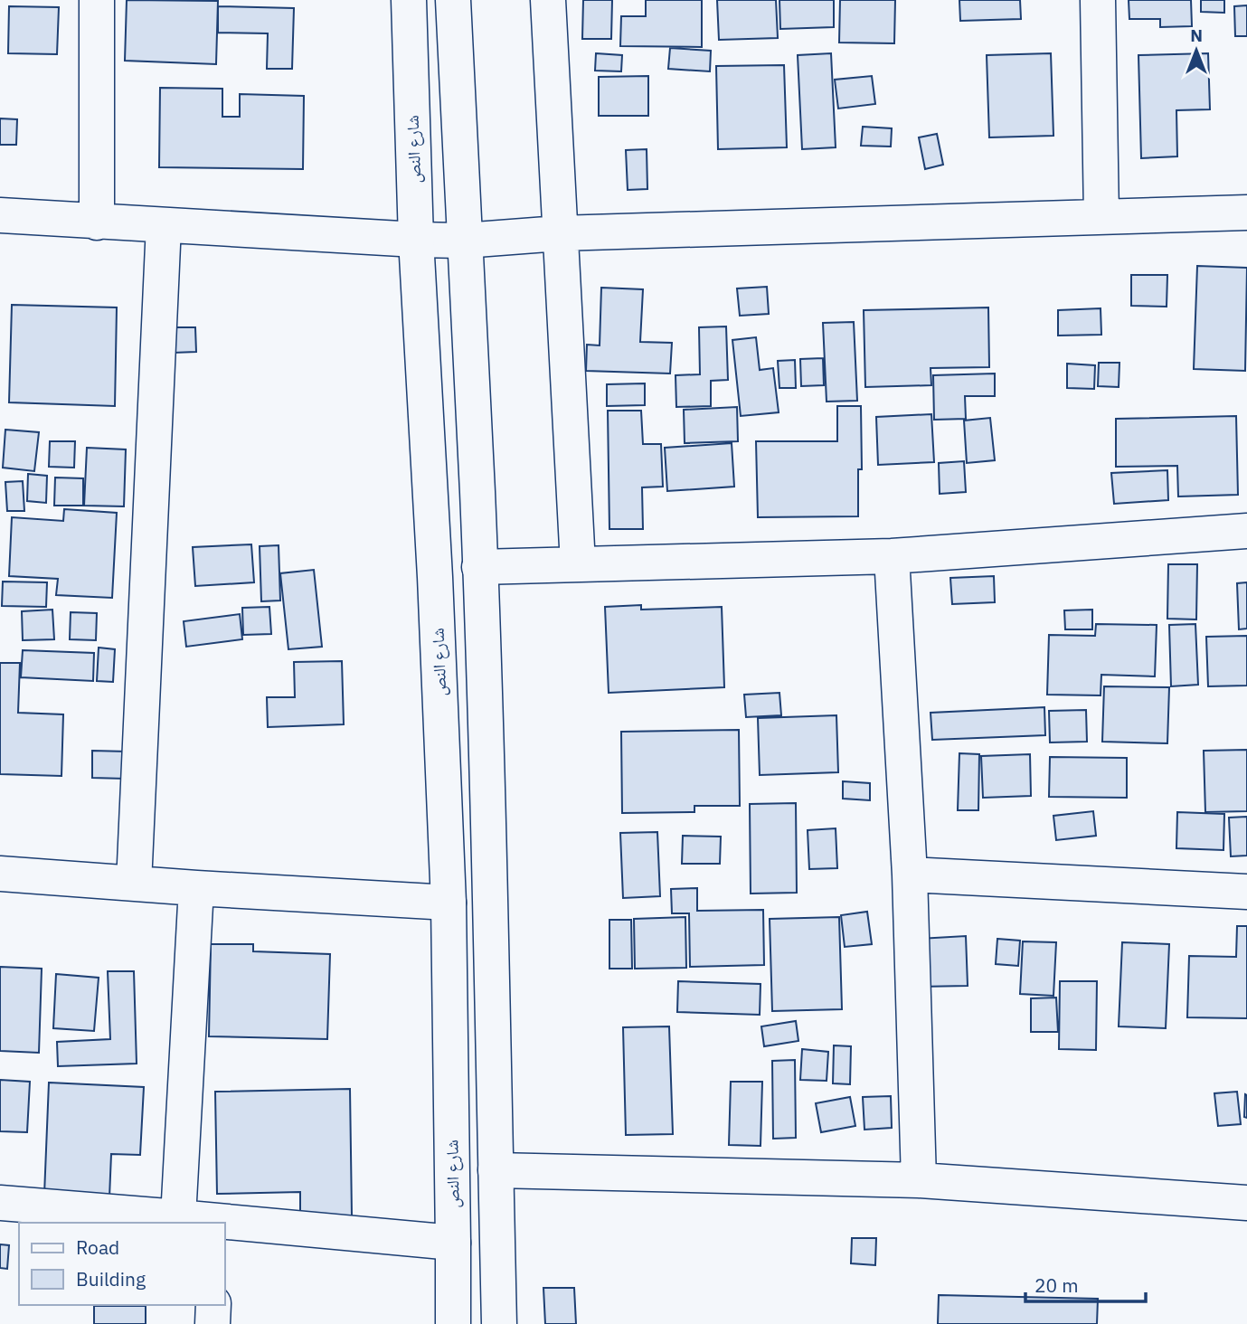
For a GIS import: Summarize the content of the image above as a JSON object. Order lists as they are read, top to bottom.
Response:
{
  "streets": {
    "street": ["شارع النص"]
  },
  "legend": ["Road", "Building"],
  "scale_bar": "20 m",
  "north": "top"
}
